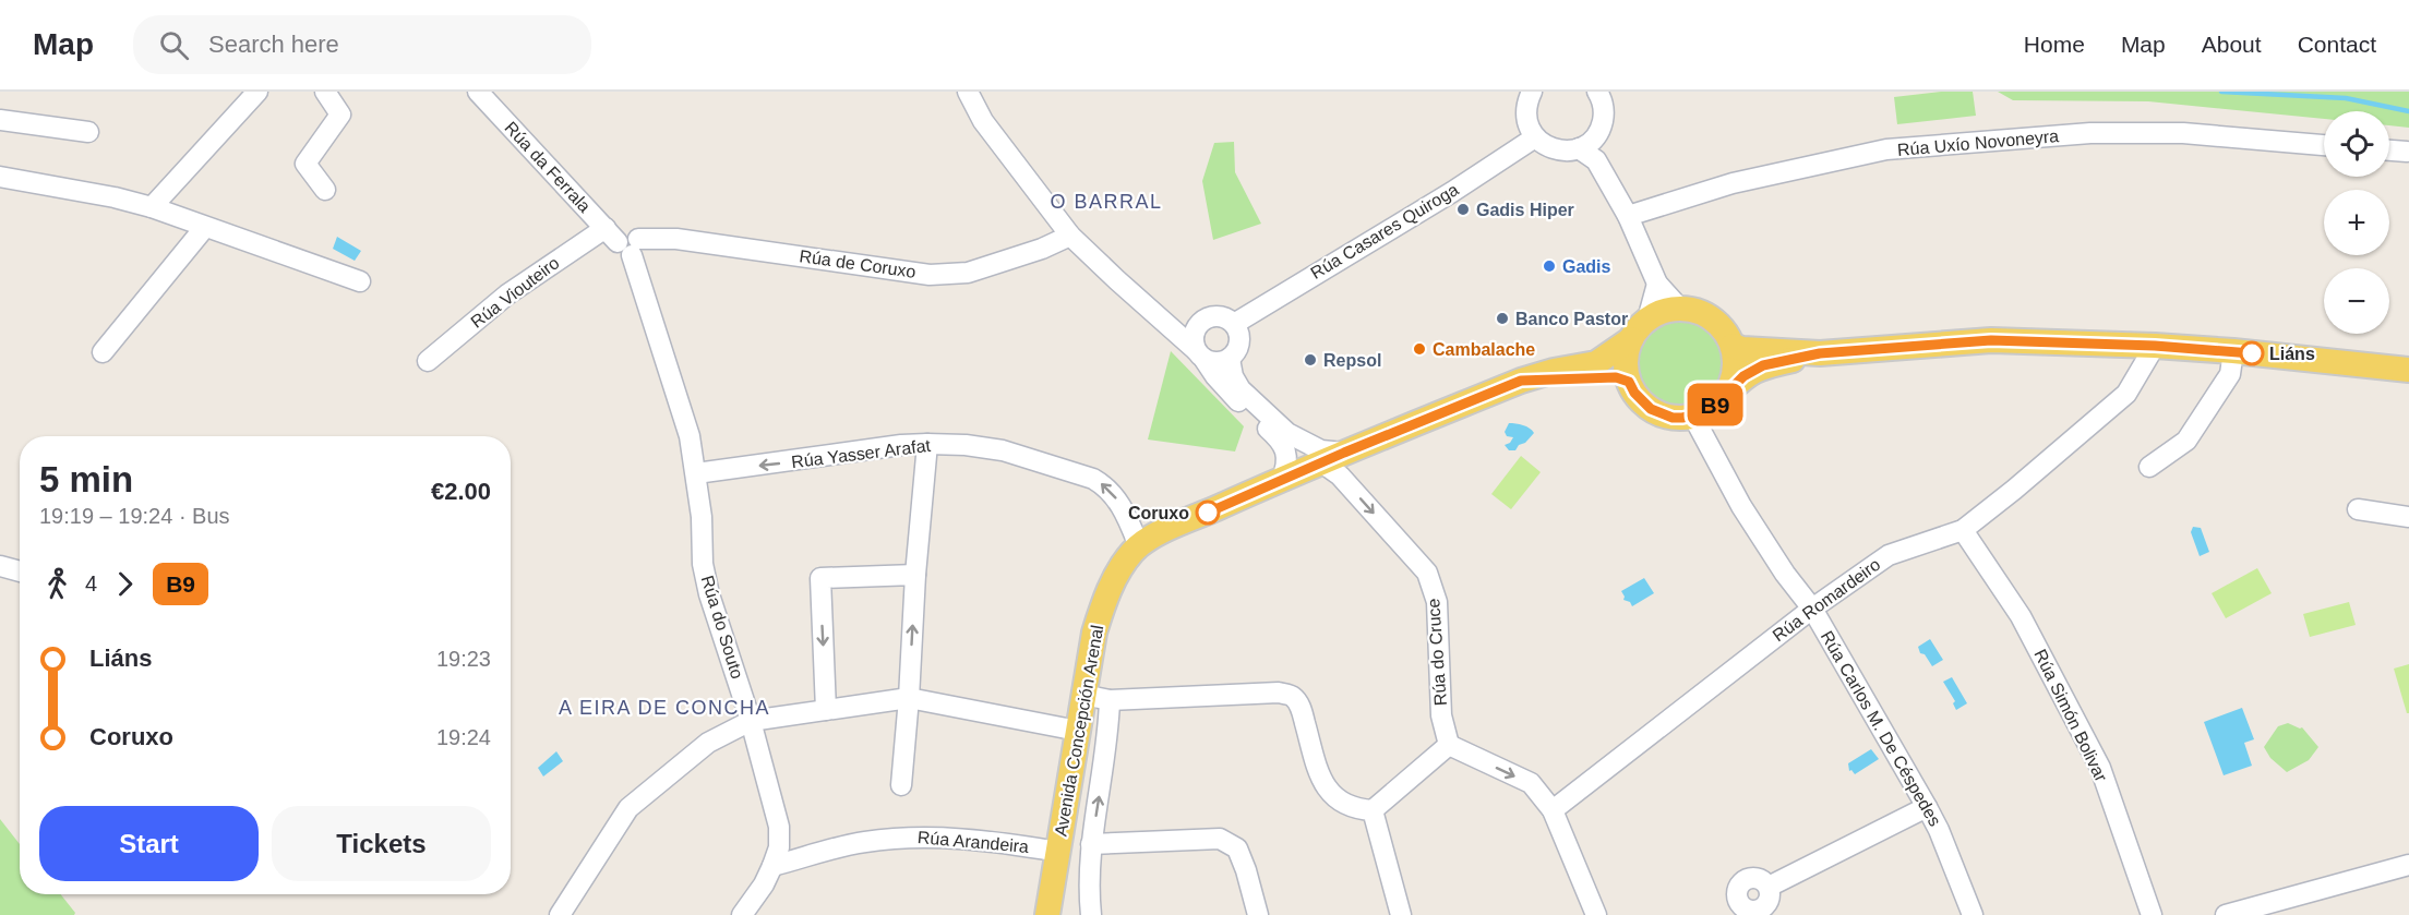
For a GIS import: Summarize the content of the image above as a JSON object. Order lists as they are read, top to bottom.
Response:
{
  "streets": {
    "main road": ["Avenida Concepción Arenal"],
    "street": [
      "Rúa Uxío Novoneyra",
      "Rúa da Ferrala",
      "Rúa Casares Quiroga",
      "Rúa de Coruxo",
      "Rúa Viouteiro",
      "Rúa Yasser Arafat",
      "Rúa Romardeiro",
      "Rúa do Souto",
      "Rúa do Cruce",
      "Rúa Simón Bolivar",
      "Rúa Carlos M. De Céspedes",
      "Rúa Arandeira"
    ]
  },
  "crossings": [
    ["Rúa da Ferrala", "Rúa de Coruxo"],
    ["Rúa da Ferrala", "Rúa Viouteiro"],
    ["Rúa da Ferrala", "Rúa do Souto"],
    ["Rúa de Coruxo", "Rúa Viouteiro"],
    ["Rúa de Coruxo", "Rúa do Souto"],
    ["Rúa Viouteiro", "Rúa do Souto"],
    ["Rúa Yasser Arafat", "Rúa do Souto"],
    ["Rúa Yasser Arafat", "Avenida Concepción Arenal"],
    ["Rúa Romardeiro", "Rúa Simón Bolivar"],
    ["Rúa Romardeiro", "Rúa Carlos M. De Céspedes"],
    ["Rúa do Souto", "Rúa Arandeira"],
    ["Rúa do Cruce", "Avenida Concepción Arenal"],
    ["Avenida Concepción Arenal", "Rúa Arandeira"]
  ],
  "one_way": ["Rúa Yasser Arafat", "Rúa do Cruce"],
  "districts": ["O BARRAL", "A EIRA DE CONCHA"],
  "places": [
    "Gadis Hiper",
    "Gadis",
    "Banco Pastor",
    "Cambalache",
    "Liáns",
    "Repsol",
    "Coruxo"
  ],
  "lines": ["bus line B9"],
  "page": {
    "header": "Map",
    "search": "Search here",
    "nav": [
      "Home",
      "Map",
      "About",
      "Contact"
    ],
    "on_map": "B9",
    "map_buttons": ["+", "−"],
    "heading": ["5 min", "19:19 – 19:24 · Bus", "€2.00"],
    "legs": ["4", "B9"],
    "list": [
      {
        "name": "Liáns",
        "value": "19:23"
      },
      {
        "name": "Coruxo",
        "value": "19:24"
      }
    ],
    "buttons": ["Start", "Tickets"]
  }
}
